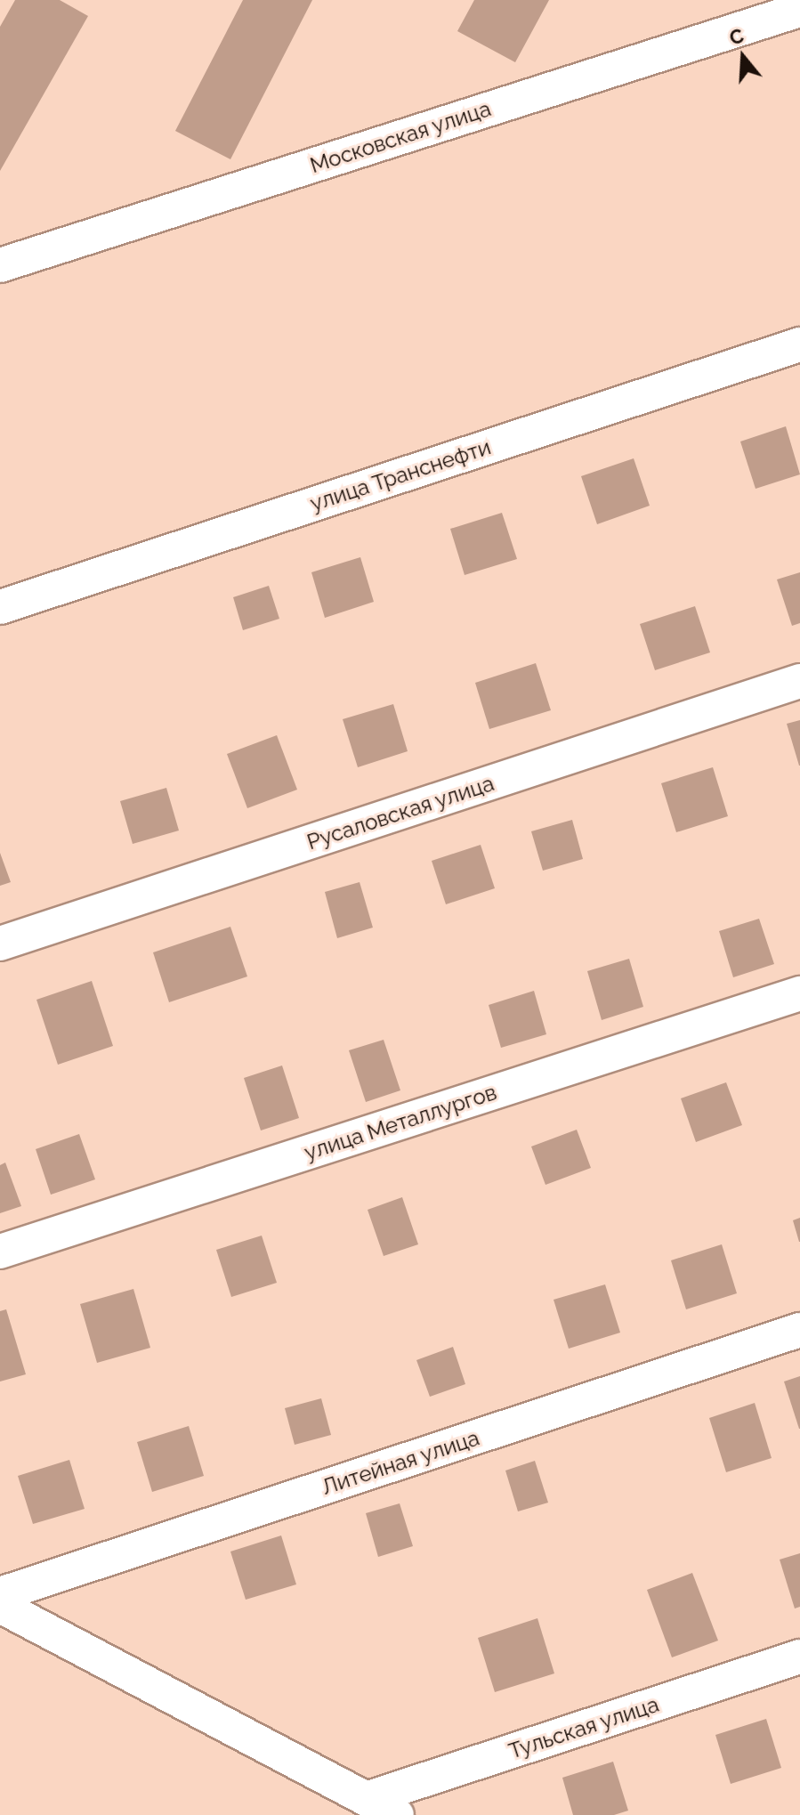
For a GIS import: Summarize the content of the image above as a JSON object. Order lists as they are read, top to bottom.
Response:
{
  "streets": {
    "street": [
      "Московская улица",
      "улица Транснефти",
      "Русаловская улица",
      "улица Металлургов",
      "Литейная улица",
      "Тульская улица"
    ]
  },
  "north": "top"
}
